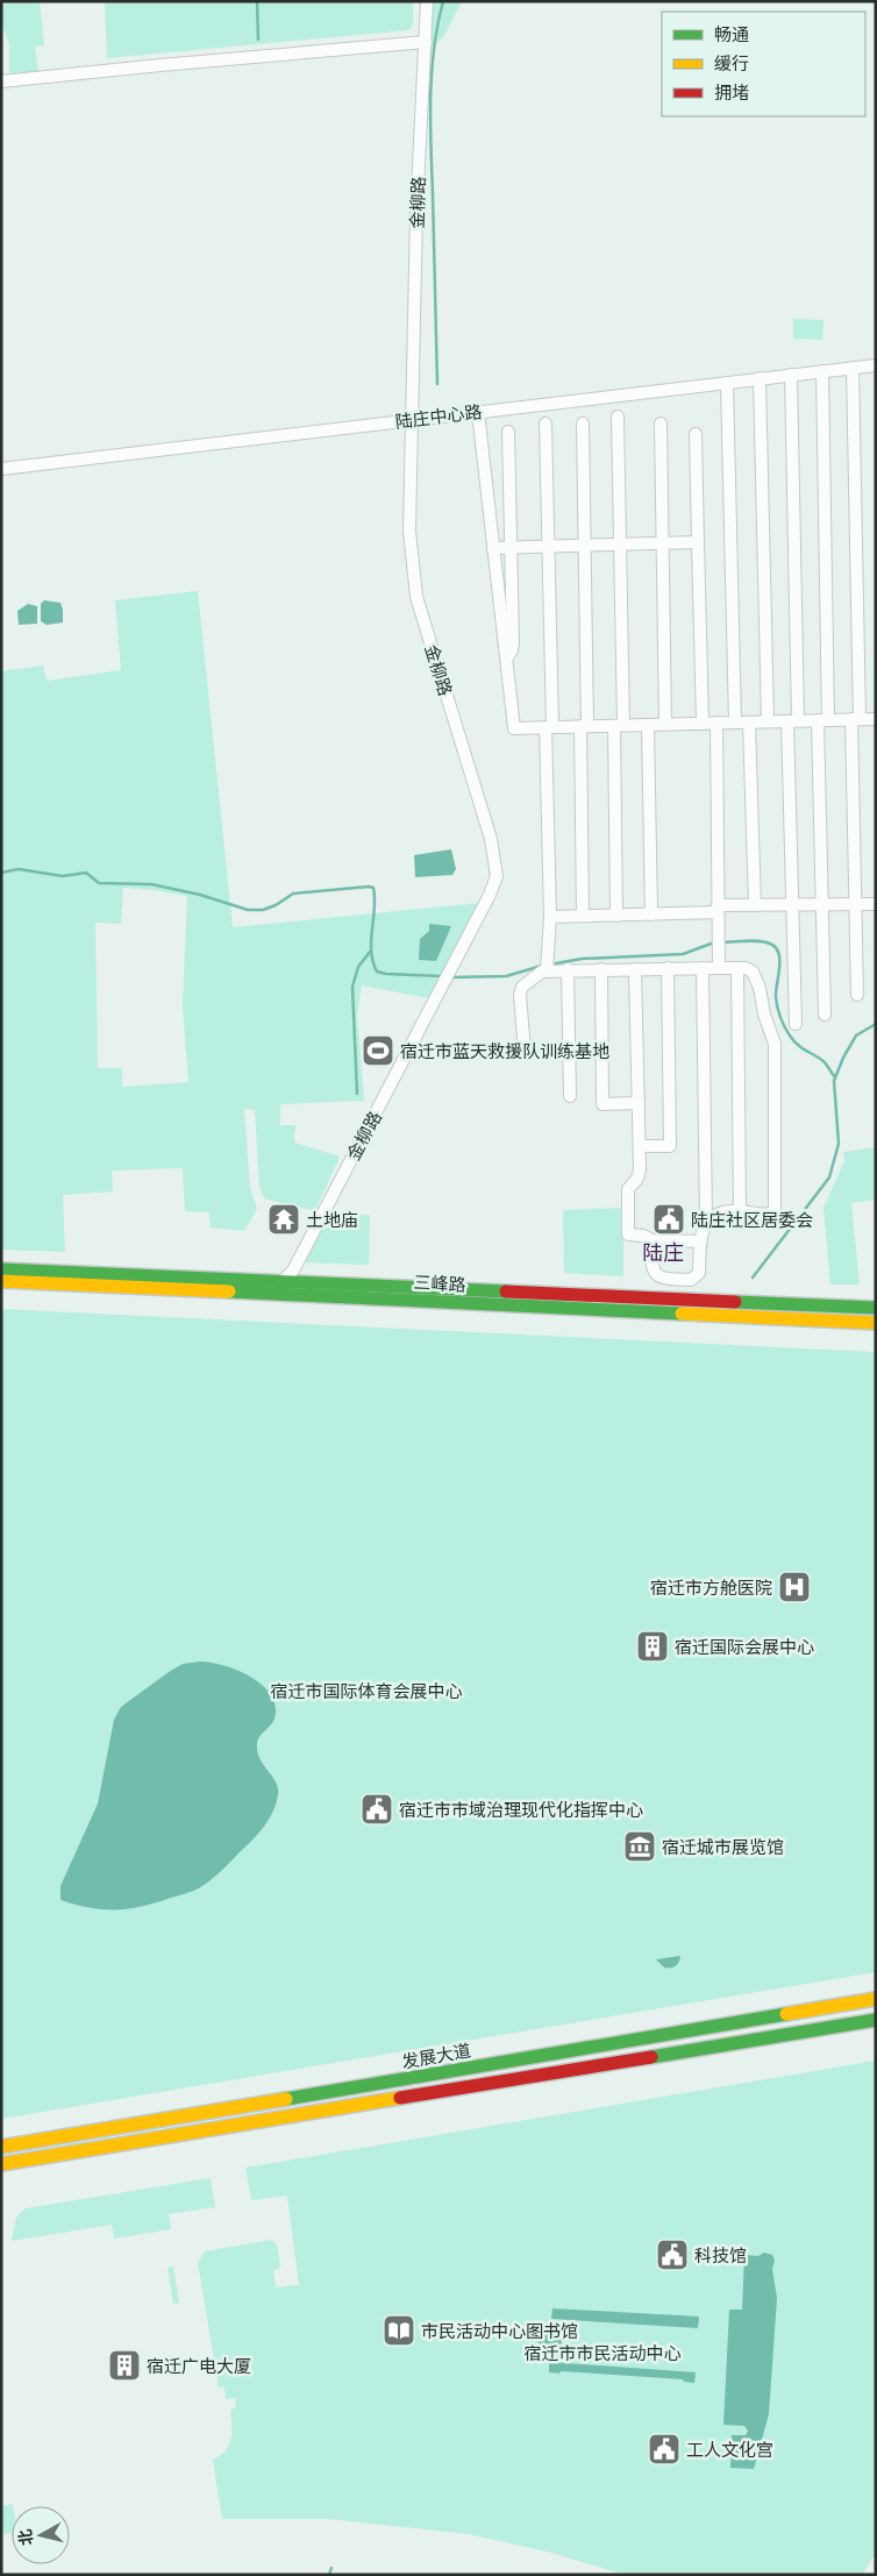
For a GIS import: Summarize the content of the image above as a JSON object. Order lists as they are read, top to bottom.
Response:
{
  "streets": {
    "main road": ["三峰路", "发展大道"],
    "street": ["金柳路", "陆庄中心路"]
  },
  "crossings": [
    ["金柳路", "陆庄中心路"],
    ["金柳路", "三峰路"]
  ],
  "districts": ["陆庄"],
  "parks": ["宿迁市国际体育会展中心", "宿迁市市民活动中心"],
  "places": {
    "sports": ["宿迁市蓝天救援队训练基地"],
    "temple": ["土地庙"],
    "public building": [
      "陆庄社区居委会",
      "宿迁市市域治理现代化指挥中心",
      "科技馆",
      "工人文化宫"
    ],
    "hospital": ["宿迁市方舱医院"],
    "building": ["宿迁国际会展中心", "宿迁广电大厦"],
    "museum": ["宿迁城市展览馆"],
    "library": ["市民活动中心图书馆"]
  },
  "legend": ["畅通", "缓行", "拥堵"],
  "north": "left"
}
